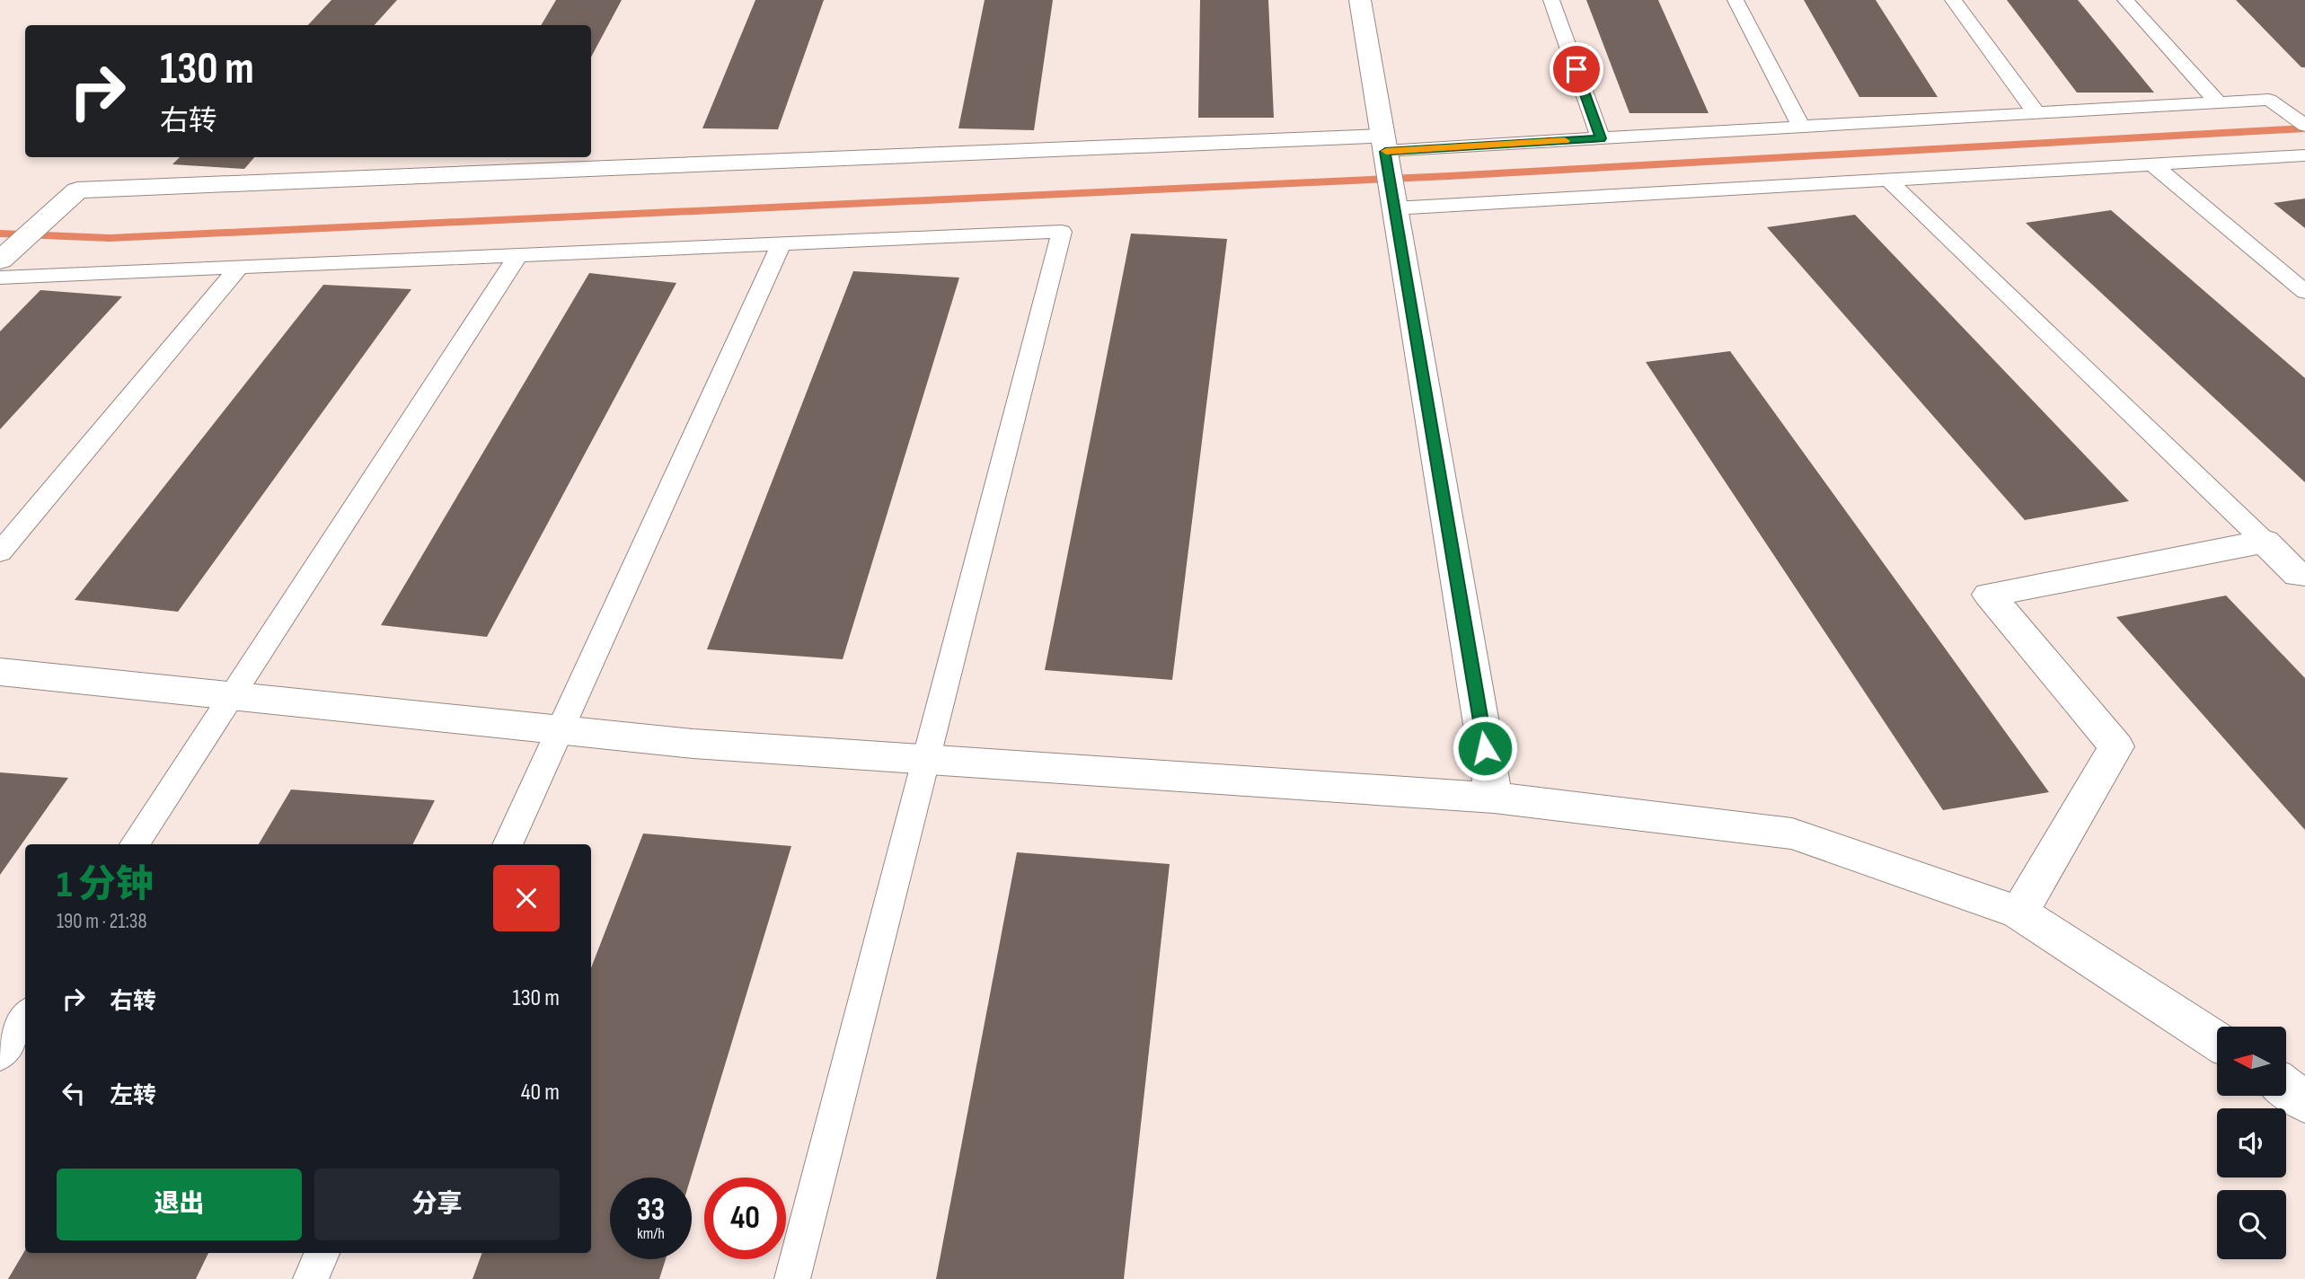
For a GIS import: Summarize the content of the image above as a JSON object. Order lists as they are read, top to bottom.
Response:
{
  "north": "left",
  "page": {
    "turn": ["130 m", "右转"],
    "heading": ["1 分钟", "190 m · 21:38"],
    "list": [
      {
        "name": "右转",
        "value": "130 m"
      },
      {
        "name": "左转",
        "value": "40 m"
      }
    ],
    "buttons": ["退出", "分享"],
    "speed": "33 km/h",
    "limit": "40"
  }
}
